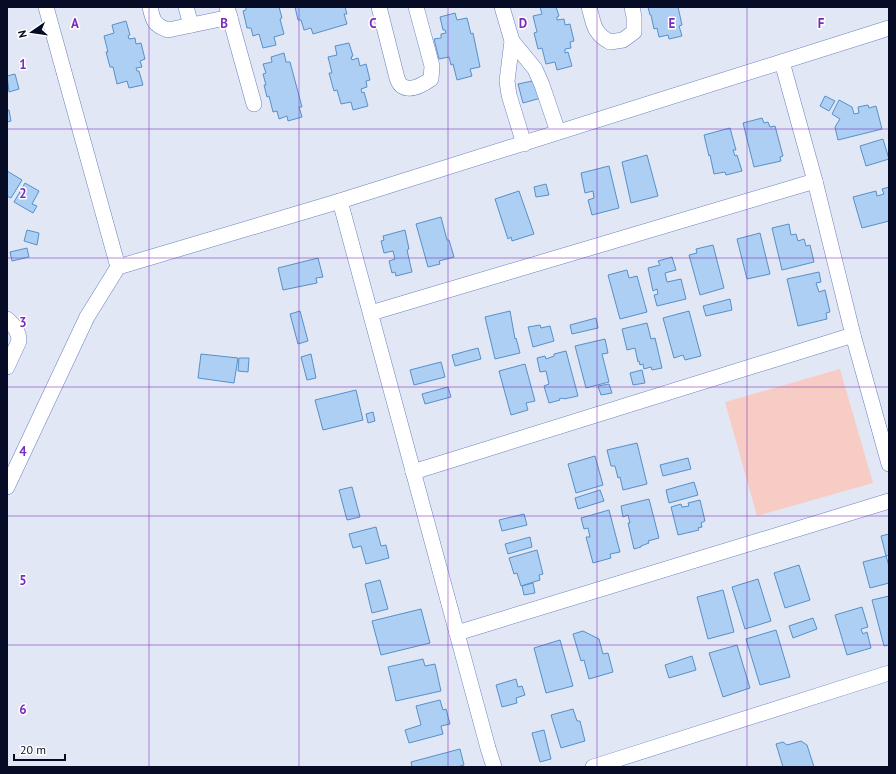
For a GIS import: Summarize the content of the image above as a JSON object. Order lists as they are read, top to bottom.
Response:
{
  "scale_bar": "20 m",
  "north": "left",
  "grid": {
    "columns": [
      "A",
      "B",
      "C",
      "D",
      "E",
      "F"
    ],
    "rows": [
      "1",
      "2",
      "3",
      "4",
      "5",
      "6"
    ]
  }
}
